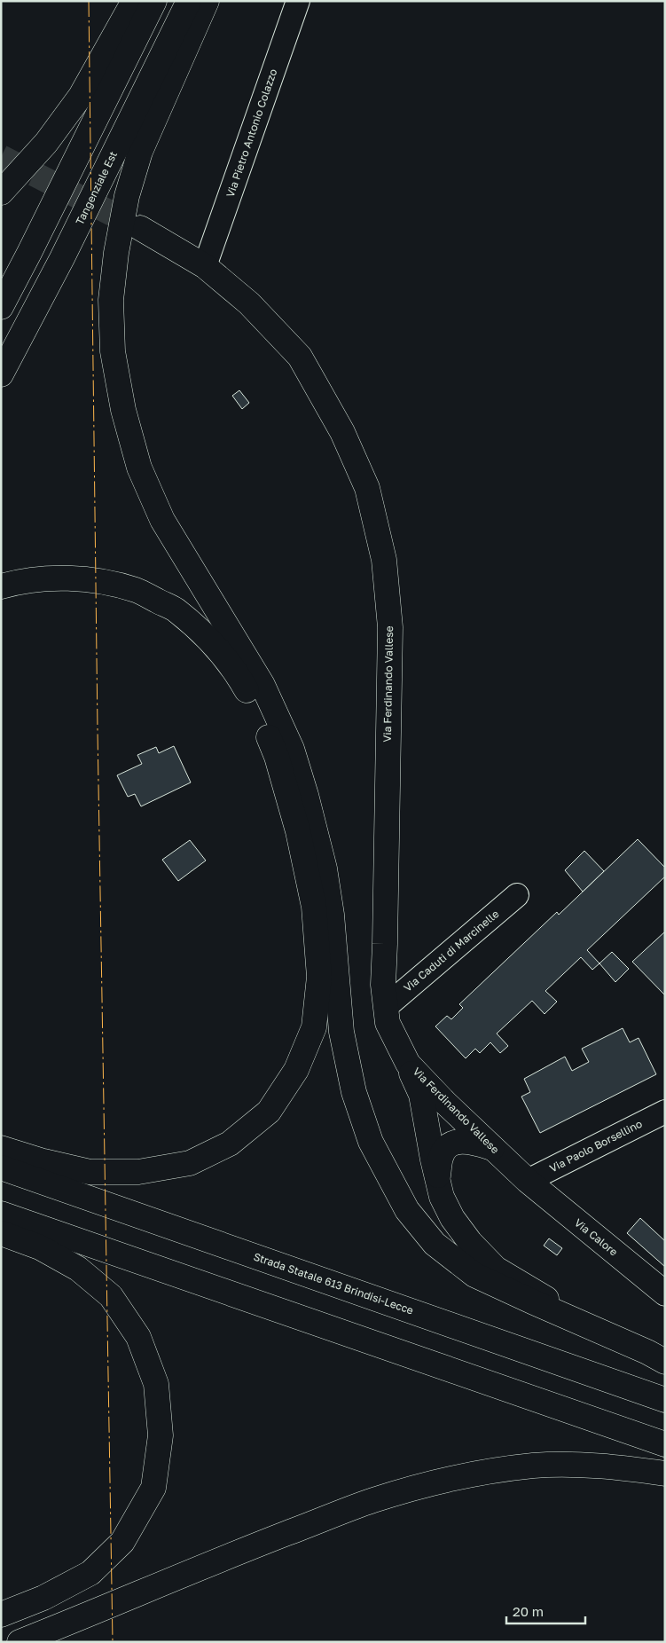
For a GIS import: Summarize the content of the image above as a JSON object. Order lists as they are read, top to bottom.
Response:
{
  "streets": {
    "main road": [
      "Tangenziale Est",
      "Via Ferdinando Vallese",
      "Via Calore",
      "Strada Statale 613 Brindisi-Lecce"
    ],
    "street": ["Via Pietro Antonio Colazzo", "Via Caduti di Marcinelle", "Via Paolo Borsellino"]
  },
  "crossings": [
    ["Via Pietro Antonio Colazzo", "Via Ferdinando Vallese"],
    ["Via Ferdinando Vallese", "Via Caduti di Marcinelle"],
    ["Via Ferdinando Vallese", "Via Paolo Borsellino"],
    ["Via Ferdinando Vallese", "Via Calore"],
    ["Via Paolo Borsellino", "Via Calore"]
  ],
  "scale_bar": "20 m"
}
